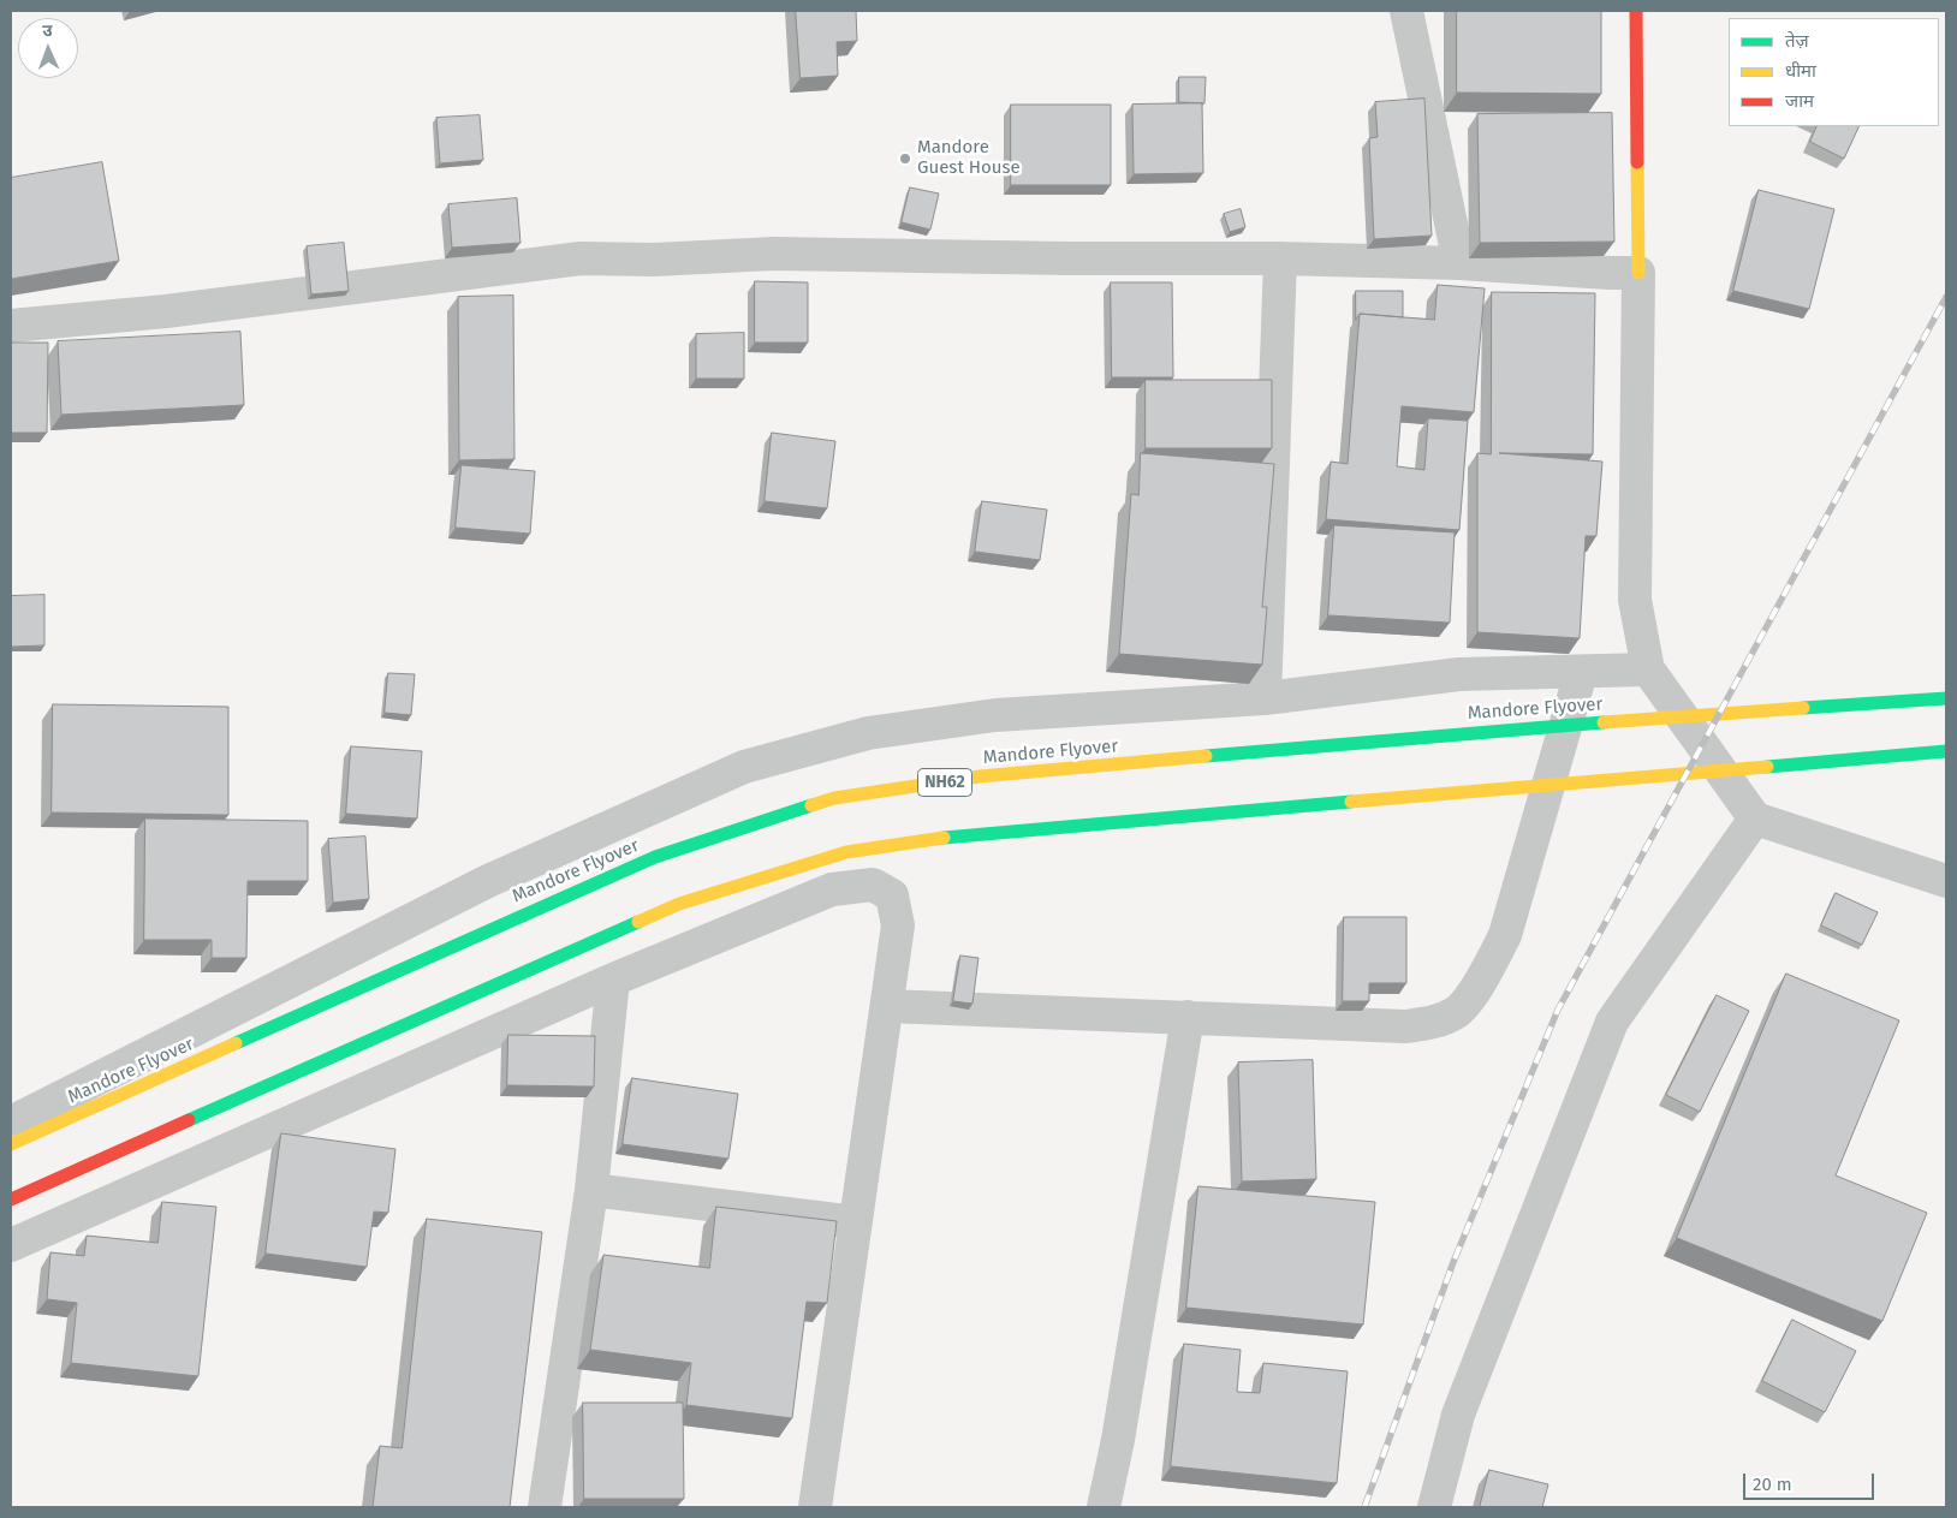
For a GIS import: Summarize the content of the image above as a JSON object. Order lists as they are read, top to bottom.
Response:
{
  "streets": {
    "main road": ["Mandore Flyover", "NH62"]
  },
  "places": ["Mandore Guest House"],
  "legend": ["तेज़", "धीमा", "जाम"],
  "scale_bar": "20 m",
  "north": "top"
}
